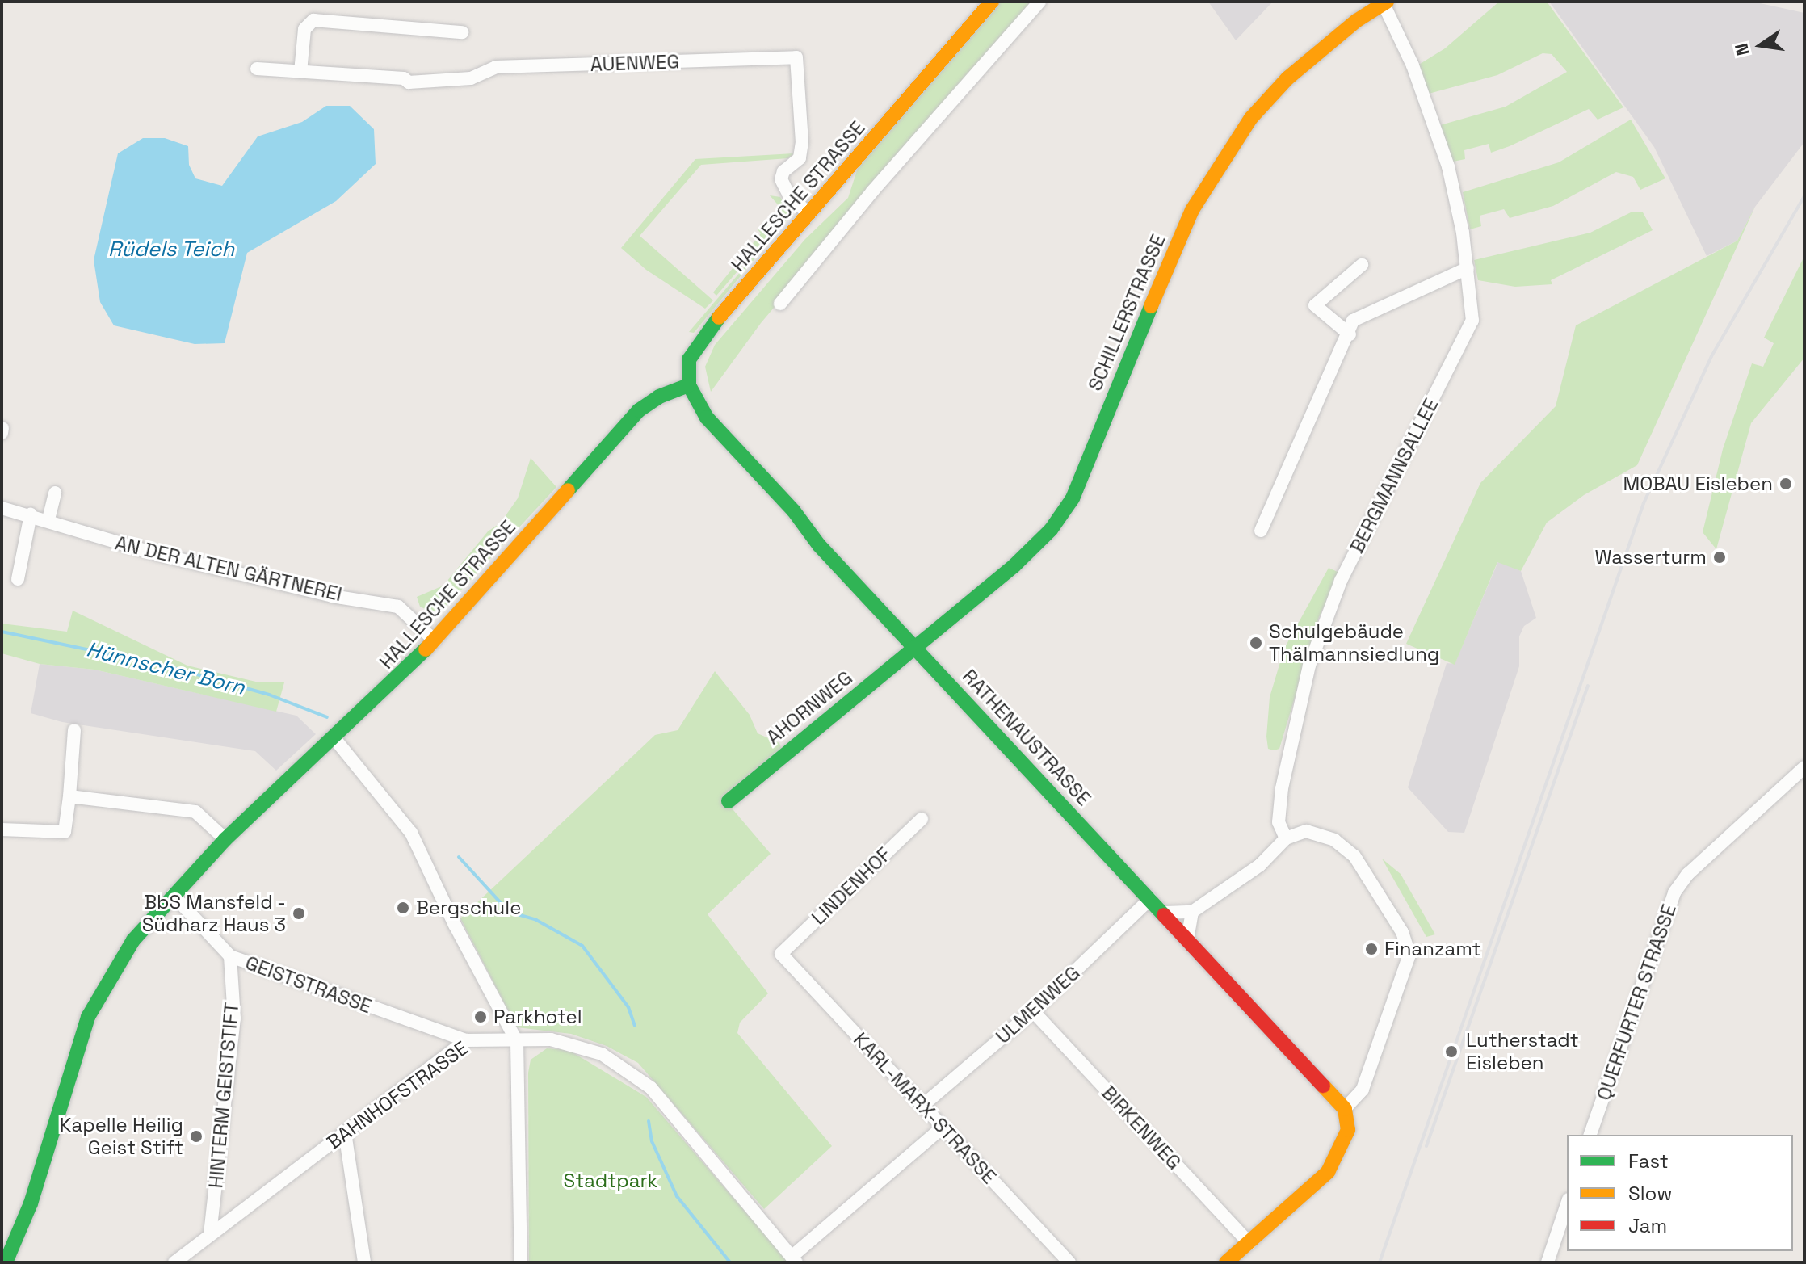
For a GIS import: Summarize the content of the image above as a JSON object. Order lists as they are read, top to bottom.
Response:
{
  "streets": {
    "street": [
      "AUENWEG",
      "HALLESCHE STRASSE",
      "SCHILLERSTRASSE",
      "BERGMANNSALLEE",
      "AN DER ALTEN GÄRTNEREI",
      "AHORNWEG",
      "RATHENAUSTRASSE",
      "LINDENHOF",
      "GEISTSTRASSE",
      "QUERFURTER STRASSE",
      "ULMENWEG",
      "HINTERM GEISTSTIFT",
      "BAHNHOFSTRASSE",
      "KARL-MARX-STRASSE",
      "BIRKENWEG"
    ]
  },
  "crossings": [
    ["AUENWEG", "HALLESCHE STRASSE"],
    ["HALLESCHE STRASSE", "AN DER ALTEN GÄRTNEREI"],
    ["HALLESCHE STRASSE", "RATHENAUSTRASSE"],
    ["HALLESCHE STRASSE", "GEISTSTRASSE"],
    ["SCHILLERSTRASSE", "BERGMANNSALLEE"],
    ["SCHILLERSTRASSE", "AHORNWEG"],
    ["SCHILLERSTRASSE", "RATHENAUSTRASSE"],
    ["AHORNWEG", "RATHENAUSTRASSE"],
    ["RATHENAUSTRASSE", "ULMENWEG"],
    ["LINDENHOF", "KARL-MARX-STRASSE"],
    ["GEISTSTRASSE", "HINTERM GEISTSTIFT"],
    ["GEISTSTRASSE", "BAHNHOFSTRASSE"],
    ["ULMENWEG", "KARL-MARX-STRASSE"],
    ["ULMENWEG", "BIRKENWEG"],
    ["HINTERM GEISTSTIFT", "BAHNHOFSTRASSE"]
  ],
  "water": ["Rüdels Teich", "Hünnscher Born"],
  "parks": ["Stadtpark"],
  "places": [
    "MOBAU Eisleben",
    "Wasserturm",
    "Schulgebäude Thälmannsiedlung",
    "Bergschule",
    "BbS Mansfeld - Südharz Haus 3",
    "Finanzamt",
    "Parkhotel",
    "Lutherstadt Eisleben",
    "Kapelle Heilig Geist Stift"
  ],
  "legend": ["Fast", "Slow", "Jam"],
  "north": "left"
}
